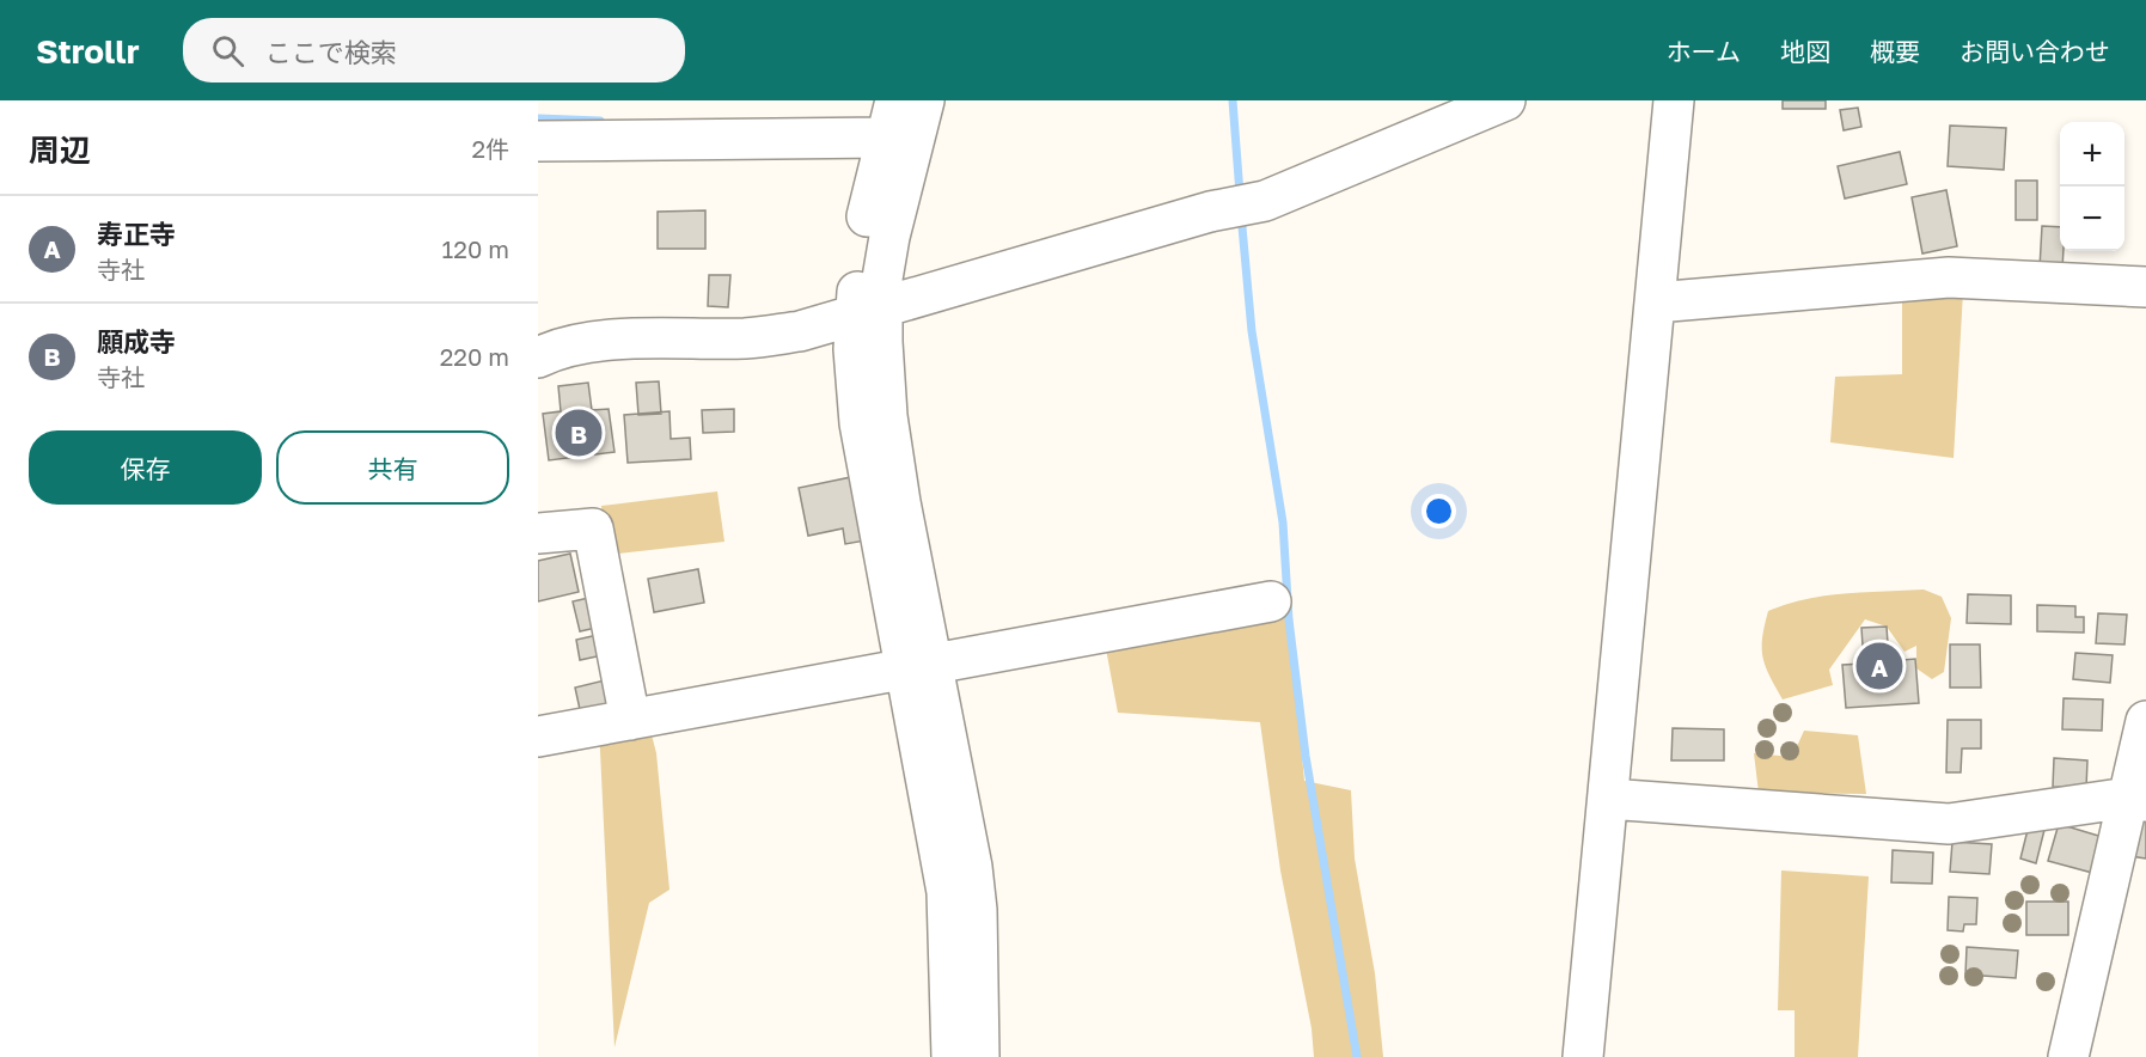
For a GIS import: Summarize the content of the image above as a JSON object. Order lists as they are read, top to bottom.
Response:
{
  "page": {
    "header": "Strollr",
    "search": "ここで検索",
    "nav": [
      "ホーム",
      "地図",
      "概要",
      "お問い合わせ"
    ],
    "heading": ["周辺", "2件"],
    "map_buttons": ["+", "−"],
    "list": [
      {
        "mark": "A",
        "name": "寿正寺",
        "note": "寺社",
        "value": "120 m"
      },
      {
        "mark": "B",
        "name": "願成寺",
        "note": "寺社",
        "value": "220 m"
      }
    ],
    "pins": ["B", "A"],
    "buttons": ["保存", "共有"]
  }
}
